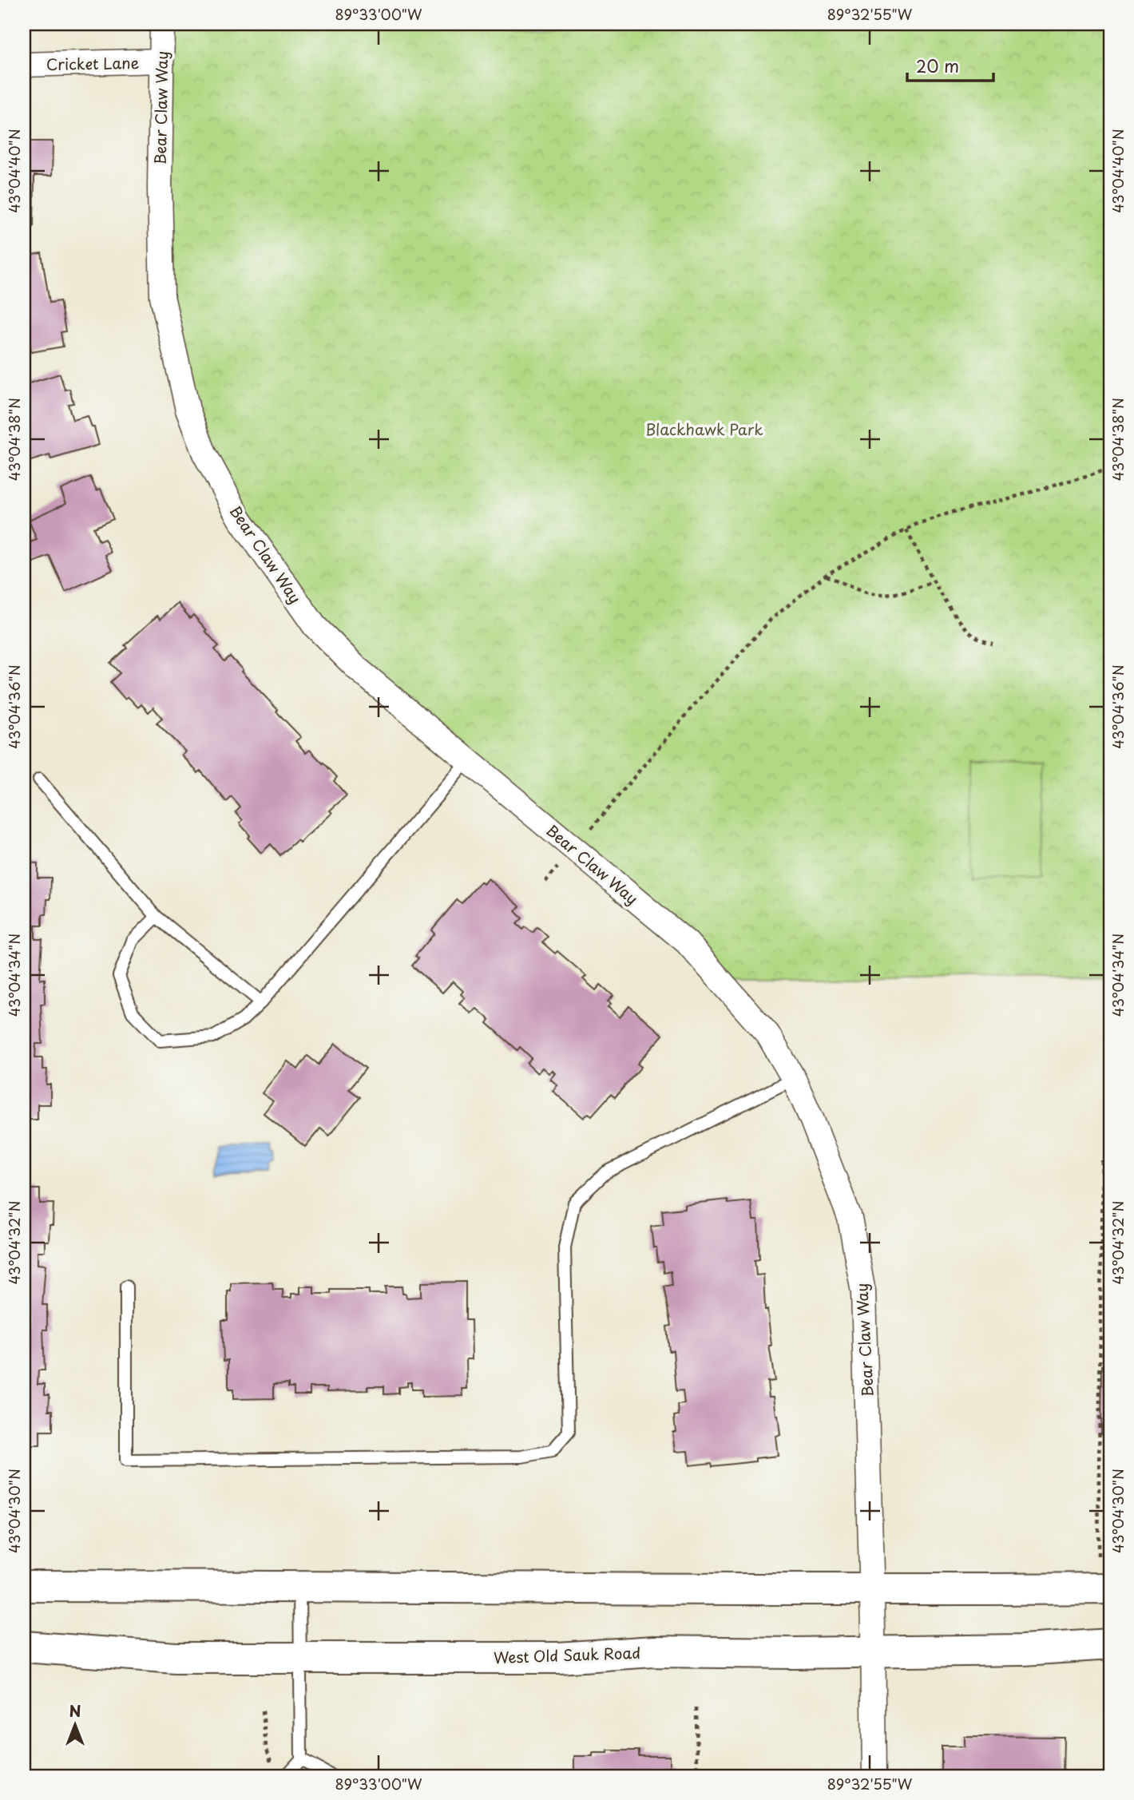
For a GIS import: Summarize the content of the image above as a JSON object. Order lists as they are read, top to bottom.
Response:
{
  "streets": {
    "street": ["Cricket Lane", "Bear Claw Way", "West Old Sauk Road"]
  },
  "crossings": [
    ["Cricket Lane", "Bear Claw Way"],
    ["Bear Claw Way", "West Old Sauk Road"]
  ],
  "parks": ["Blackhawk Park"],
  "scale_bar": "20 m",
  "north": "top",
  "coordinates": [
    "89°33'00\"W",
    "89°32'55\"W",
    "43°04'40\"N",
    "43°04'38\"N",
    "43°04'36\"N",
    "43°04'34\"N",
    "43°04'32\"N",
    "43°04'30\"N"
  ]
}
